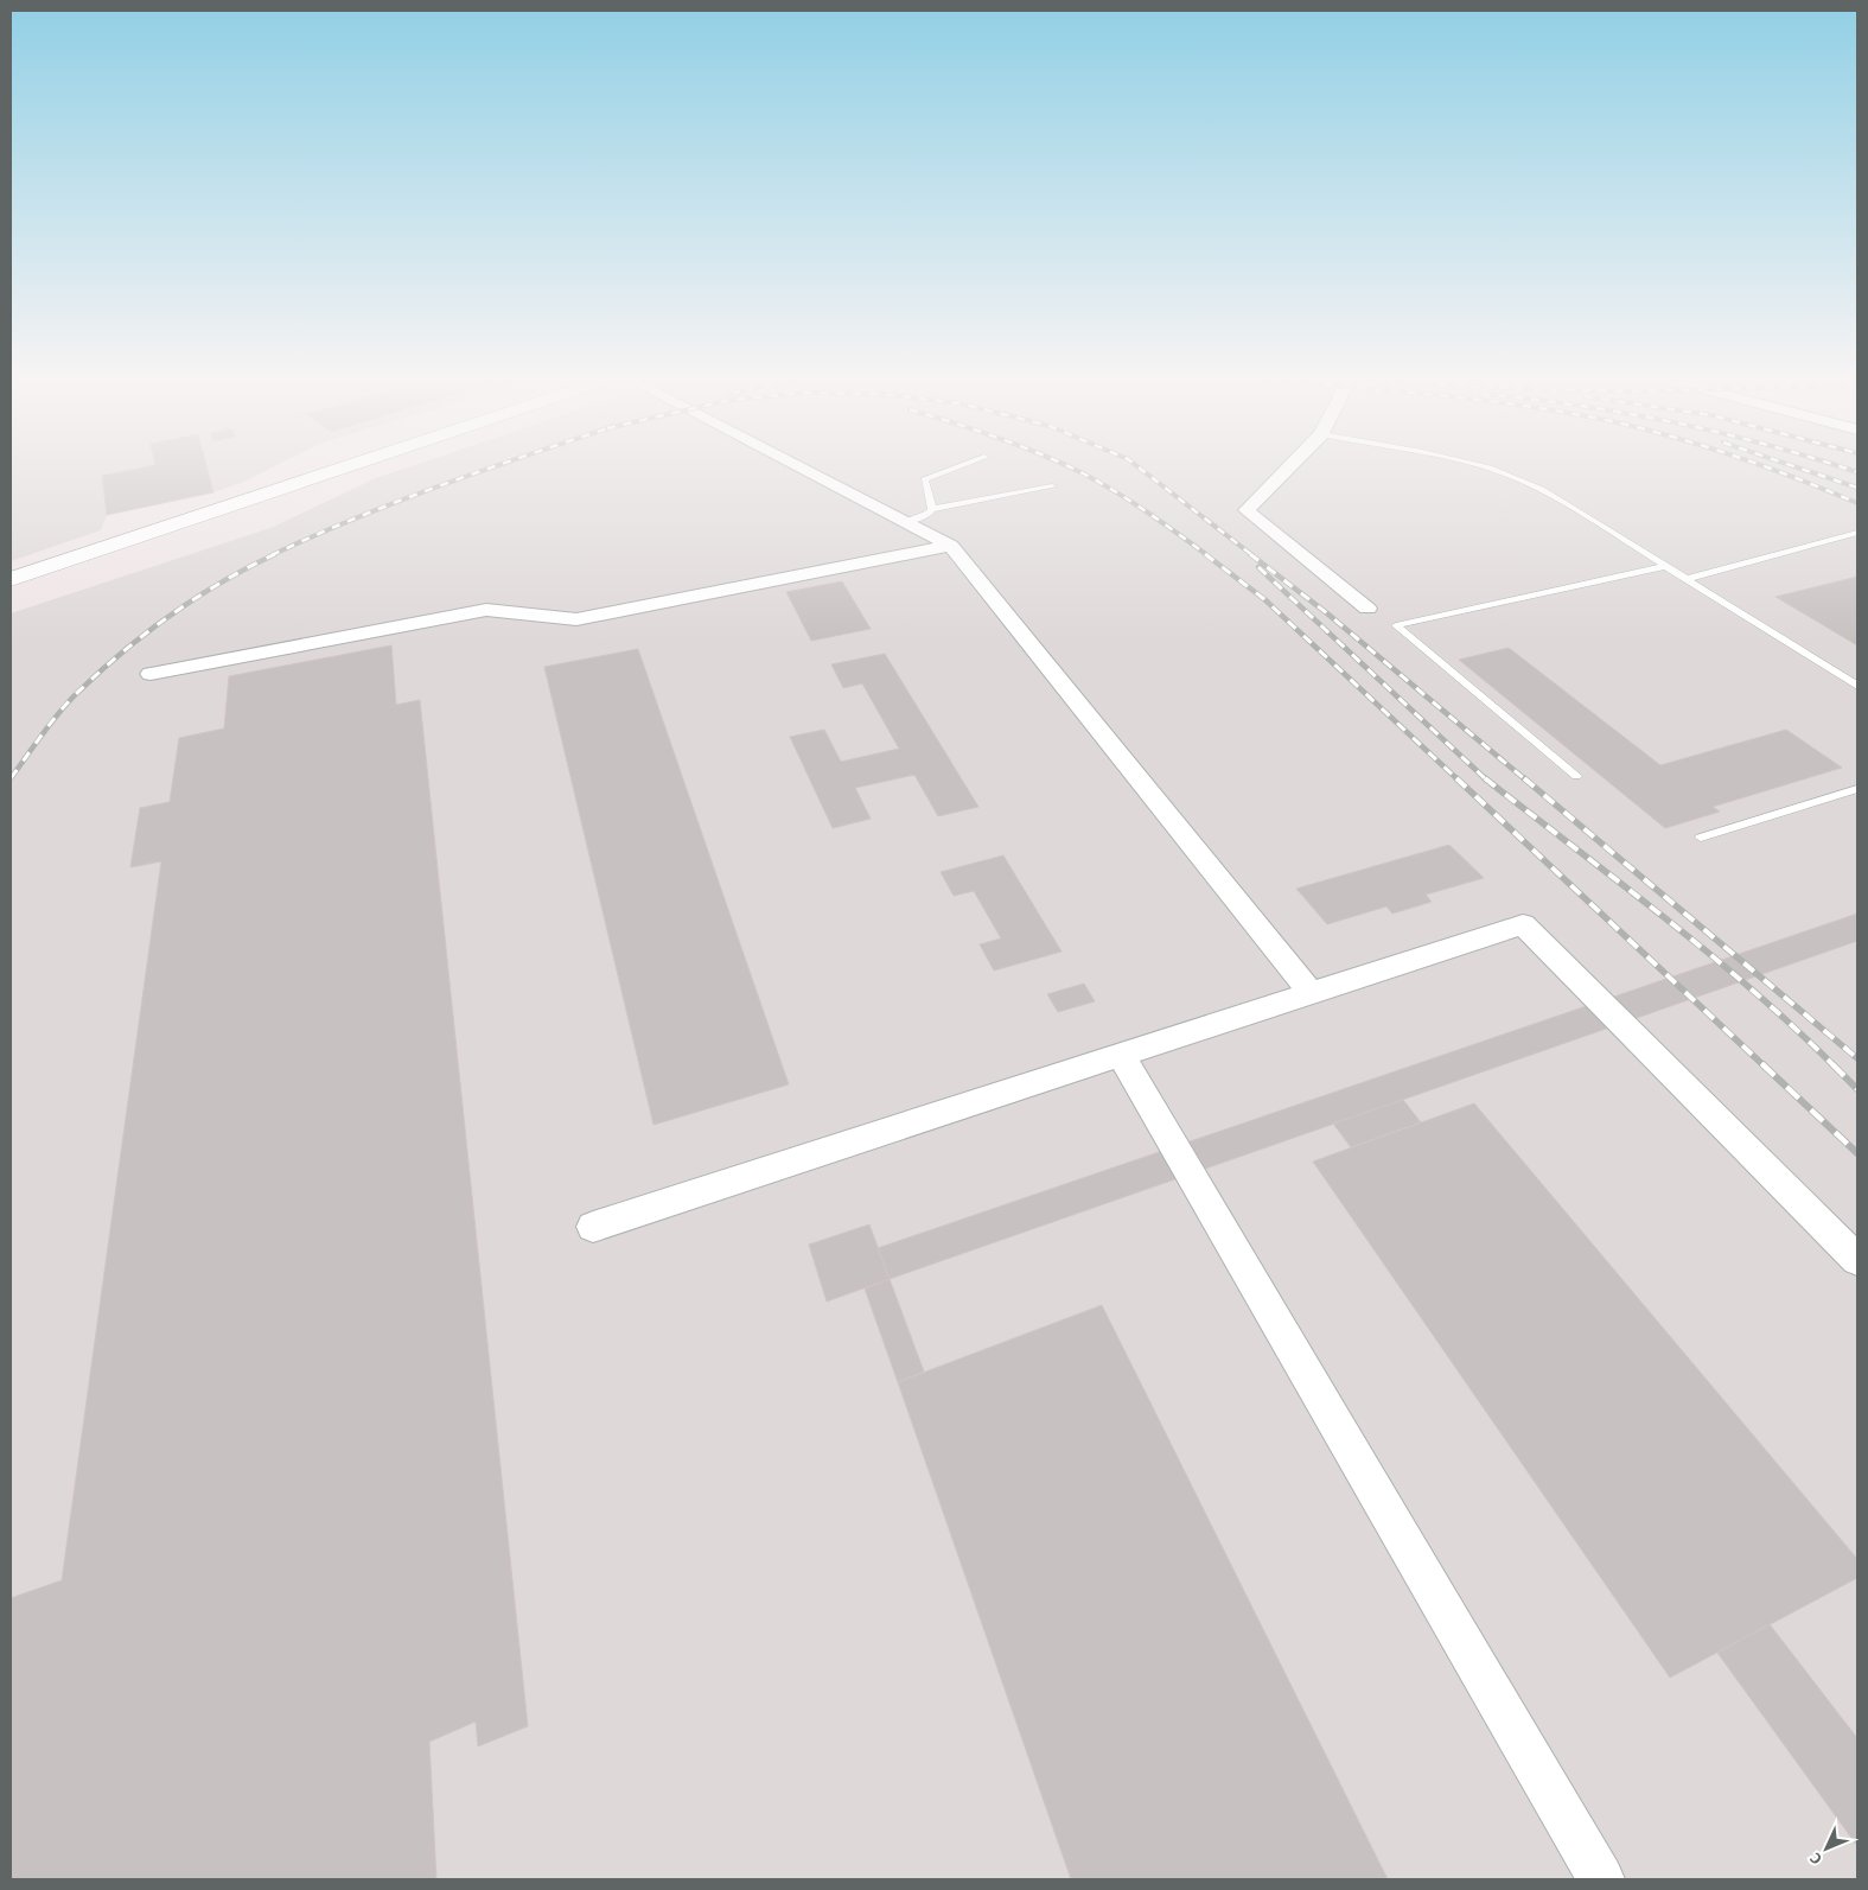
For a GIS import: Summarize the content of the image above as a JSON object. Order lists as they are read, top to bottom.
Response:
{
  "north": "bottom left"
}
